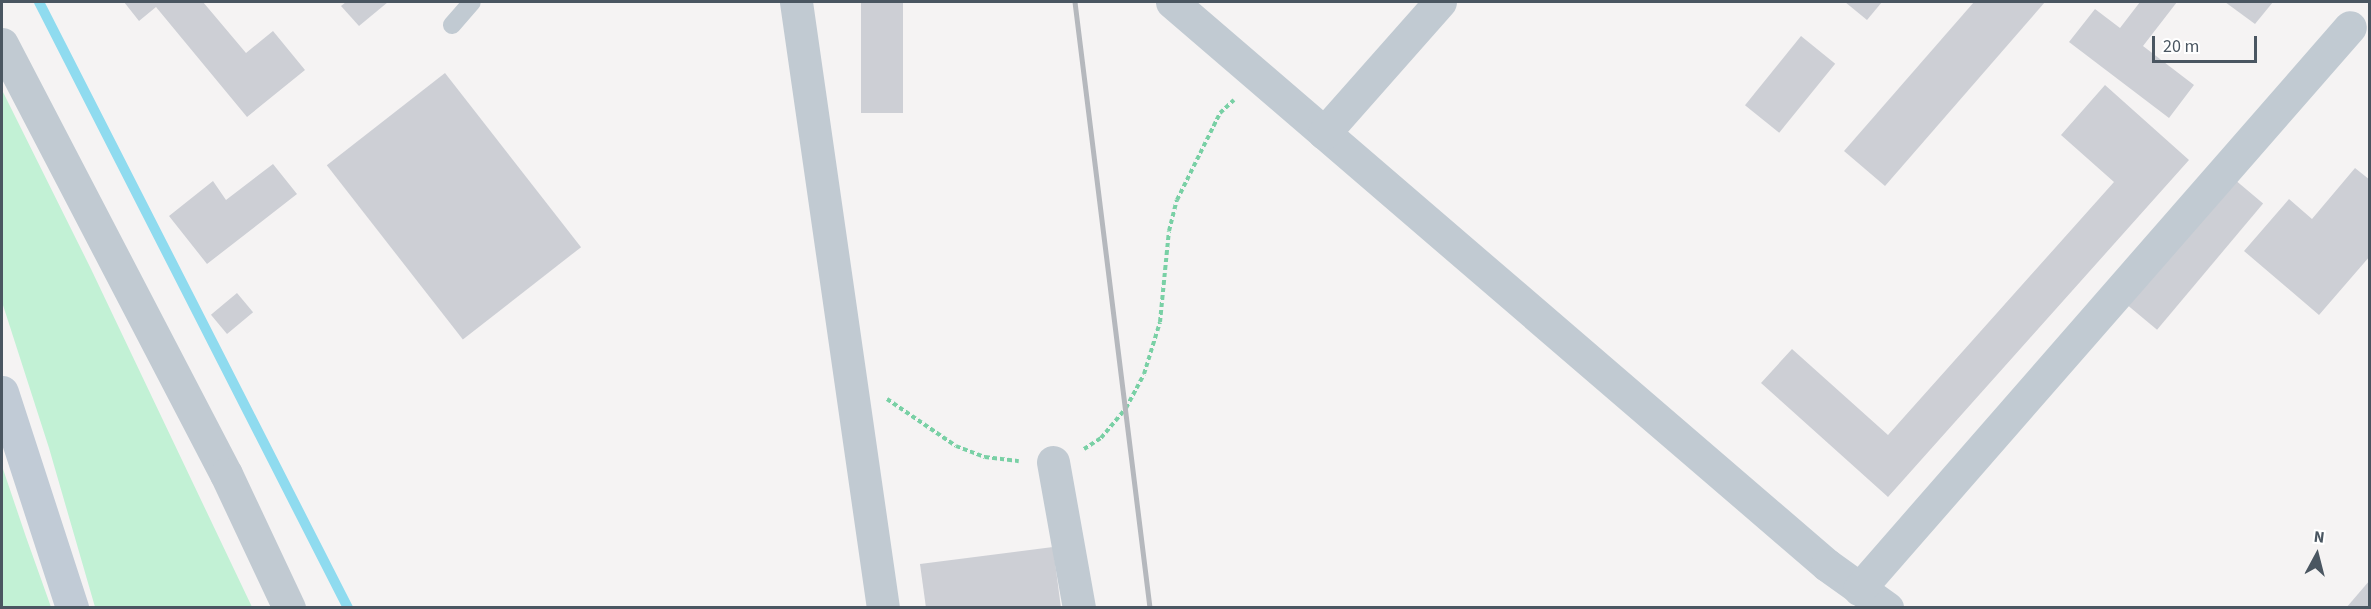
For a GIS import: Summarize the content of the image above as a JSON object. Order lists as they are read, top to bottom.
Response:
{
  "scale_bar": "20 m",
  "north": "top"
}
